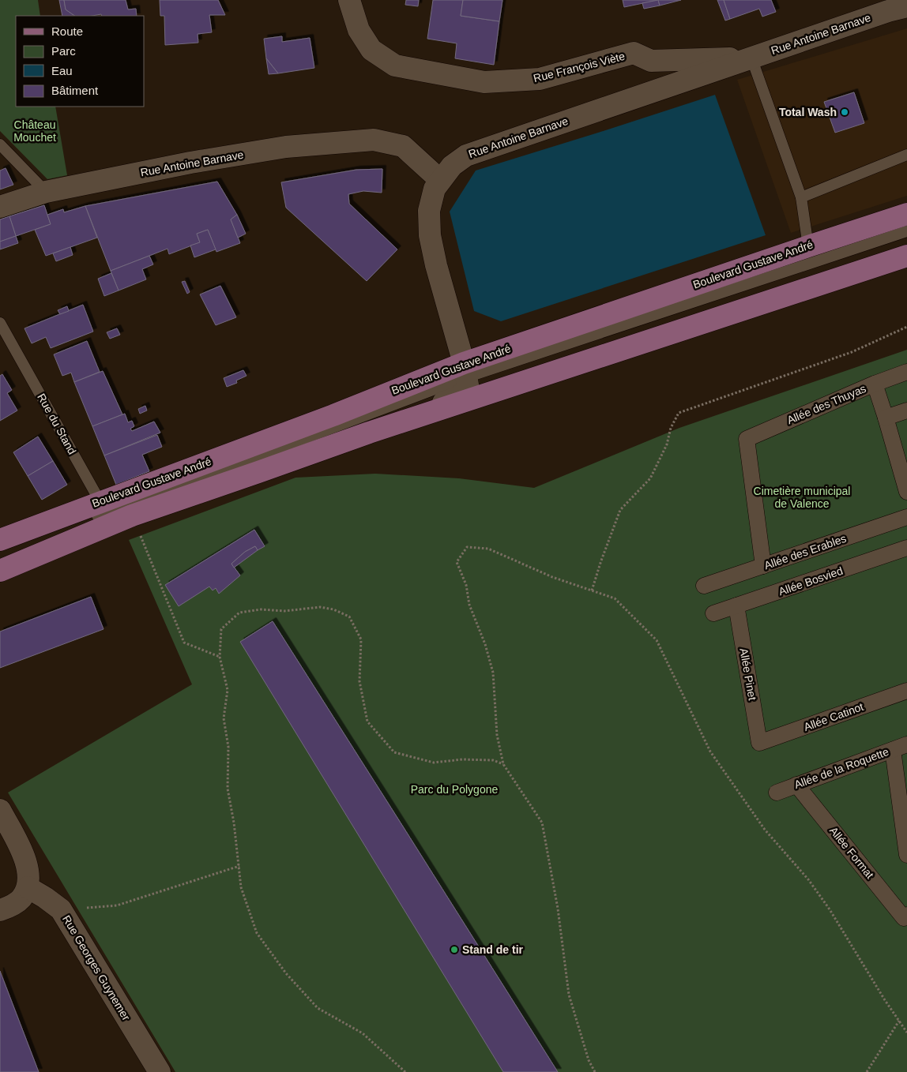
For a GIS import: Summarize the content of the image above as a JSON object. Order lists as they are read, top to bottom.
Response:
{
  "streets": {
    "main road": ["Boulevard Gustave André"],
    "street": [
      "Rue Antoine Barnave",
      "Rue François Viète",
      "Allée des Thuyas",
      "Allée des Erables",
      "Allée Bosvied",
      "Allée Pinet",
      "Allée Catinot",
      "Allée de la Roquette",
      "Allée Format",
      "Rue Georges Guynemer"
    ],
    "lane": ["Rue du Stand"]
  },
  "crossings": [
    ["Rue Antoine Barnave", "Rue François Viète"],
    ["Boulevard Gustave André", "Rue du Stand"],
    ["Allée des Thuyas", "Allée des Erables"],
    ["Allée Bosvied", "Allée Pinet"],
    ["Allée Pinet", "Allée Catinot"],
    ["Allée de la Roquette", "Allée Format"]
  ],
  "parks": ["Château Mouchet", "Cimetière municipal de Valence", "Parc du Polygone"],
  "places": ["Total Wash", "Stand de tir"],
  "legend": [
    "Route",
    "Parc",
    "Eau",
    "Bâtiment"
  ]
}
